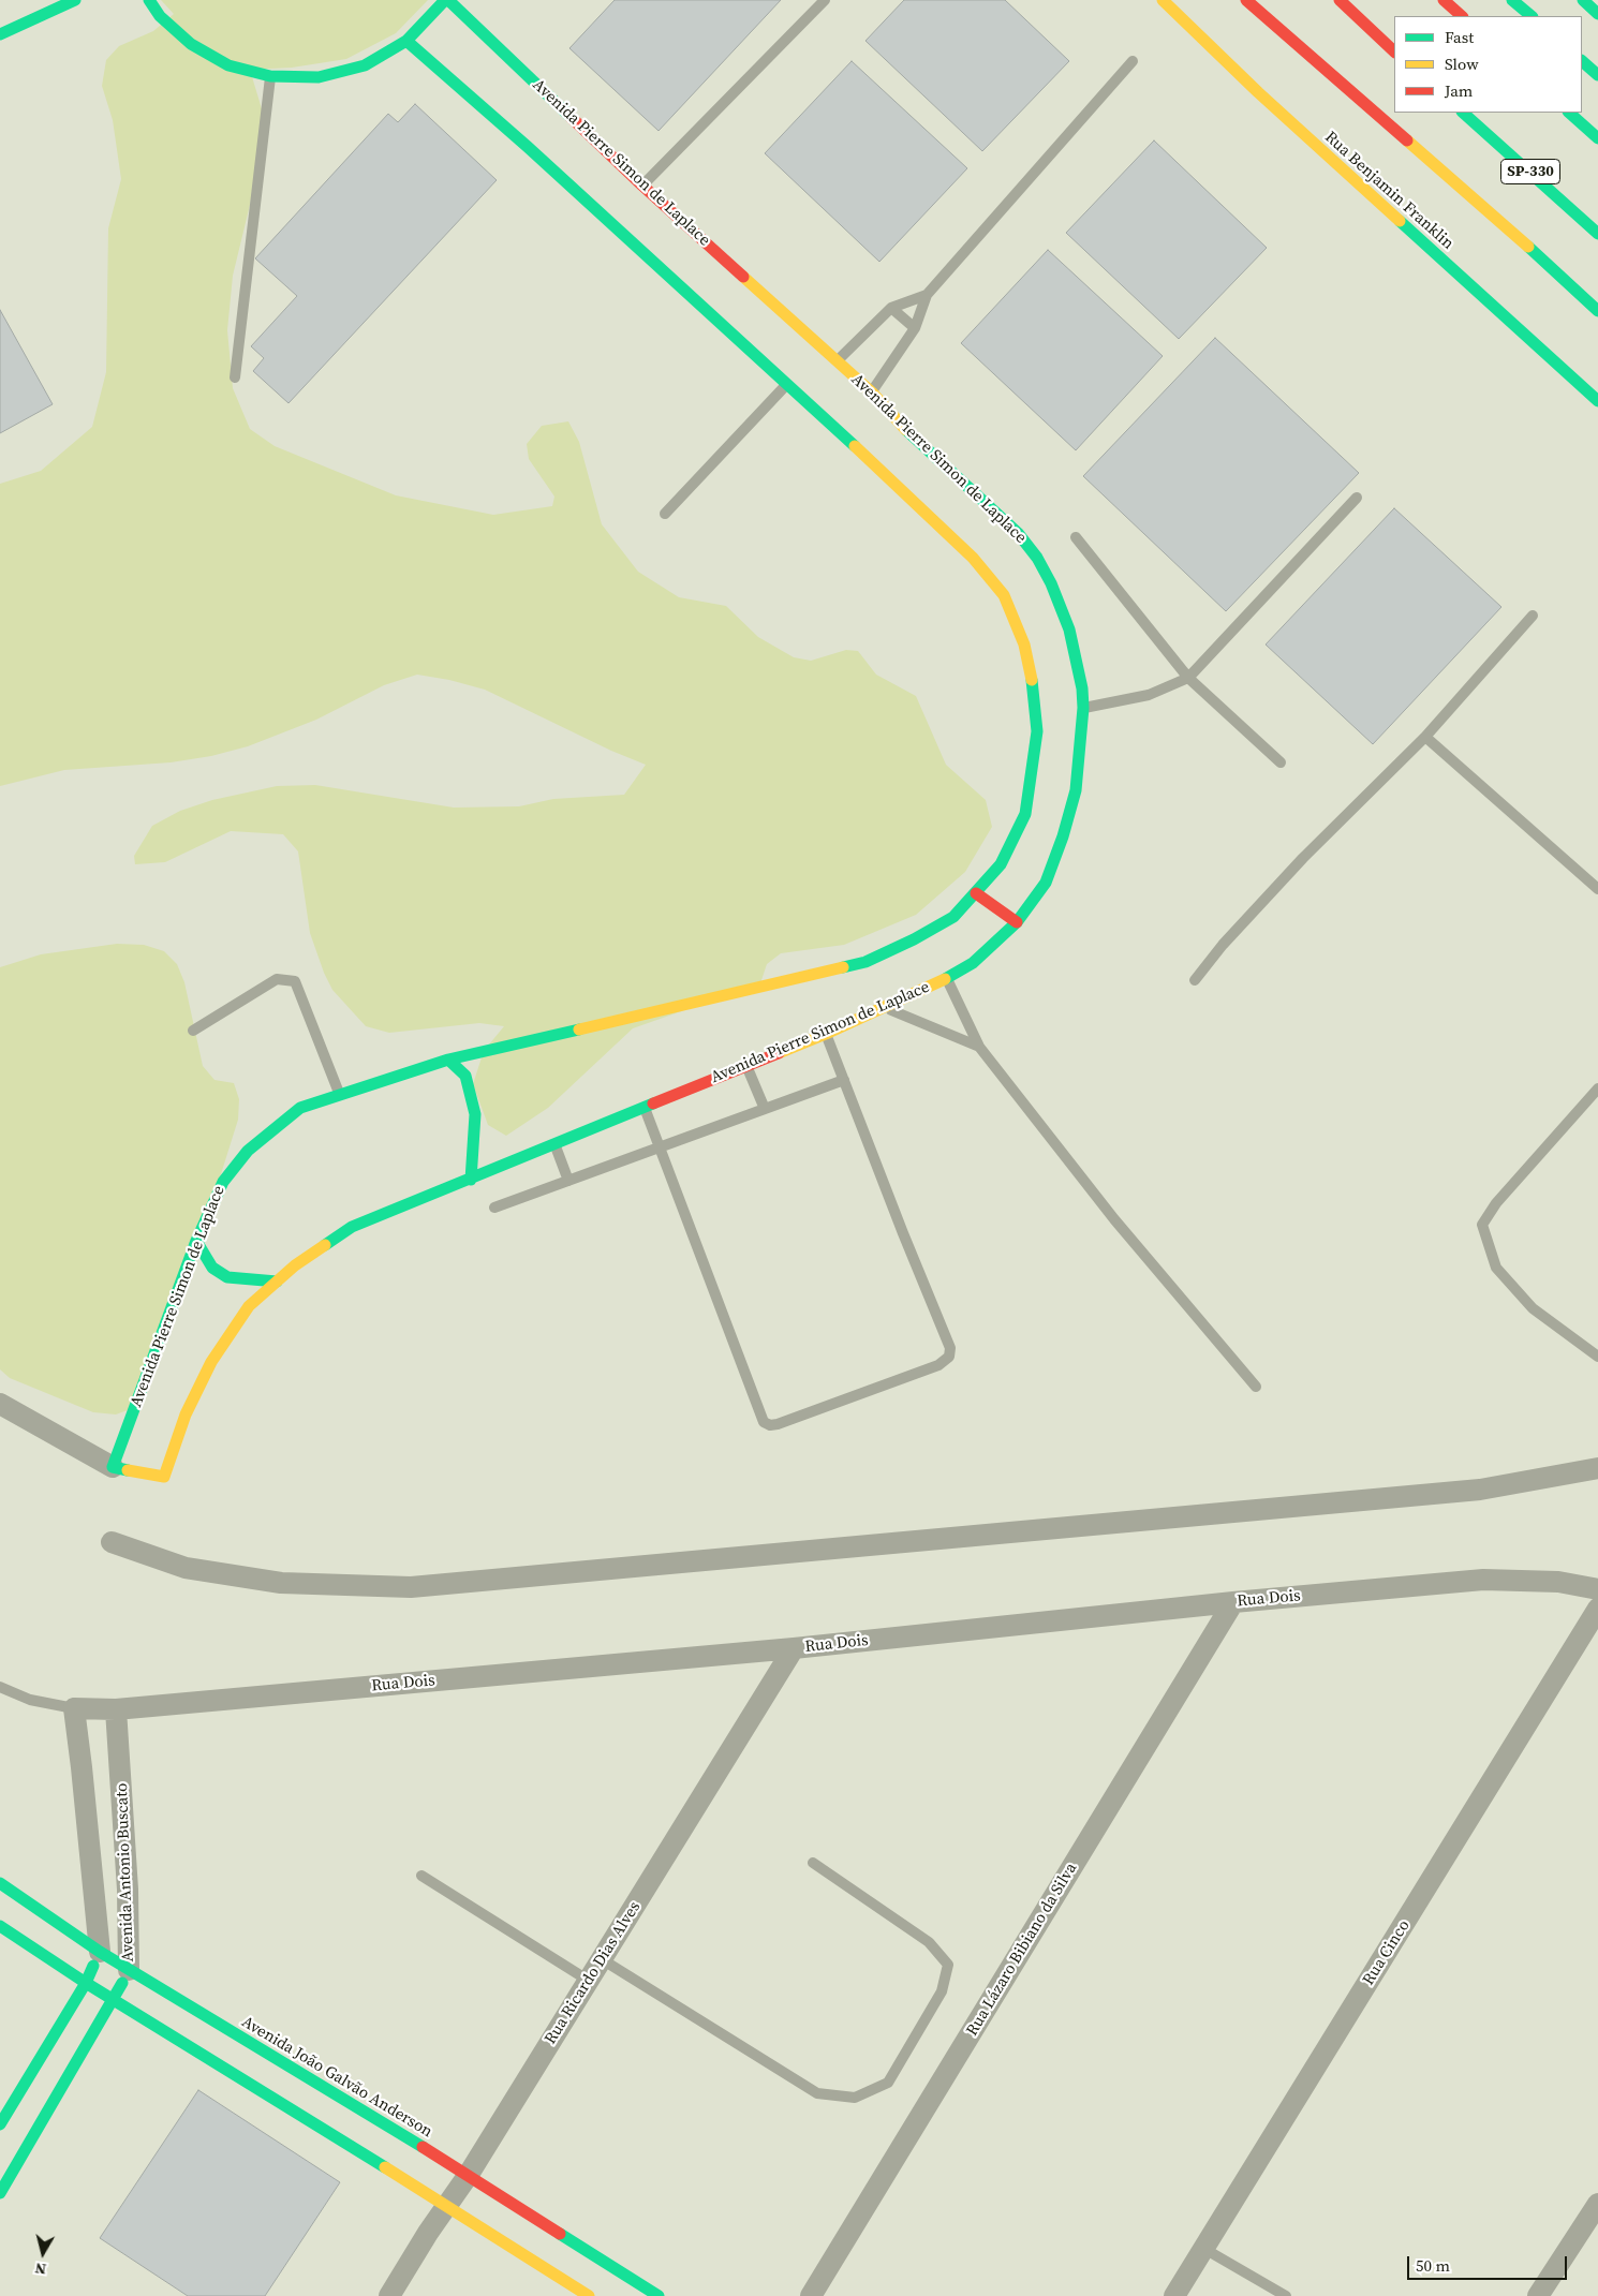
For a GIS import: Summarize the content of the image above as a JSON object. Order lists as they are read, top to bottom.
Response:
{
  "streets": {
    "main road": [
      "Avenida Pierre Simon de Laplace",
      "SP-330",
      "Rua Benjamin Franklin",
      "Avenida Antonio Buscato",
      "Avenida João Galvão Anderson"
    ],
    "street": [
      "Rua Dois",
      "Rua Lázaro Bibiano da Silva",
      "Rua Cinco",
      "Rua Ricardo Dias Alves"
    ]
  },
  "crossings": [
    ["Rua Dois", "Avenida Antonio Buscato"],
    ["Rua Dois", "Rua Lázaro Bibiano da Silva"],
    ["Rua Dois", "Rua Ricardo Dias Alves"],
    ["Avenida Antonio Buscato", "Avenida João Galvão Anderson"],
    ["Rua Ricardo Dias Alves", "Avenida João Galvão Anderson"]
  ],
  "legend": ["Fast", "Slow", "Jam"],
  "scale_bar": "50 m",
  "north": "bottom"
}
